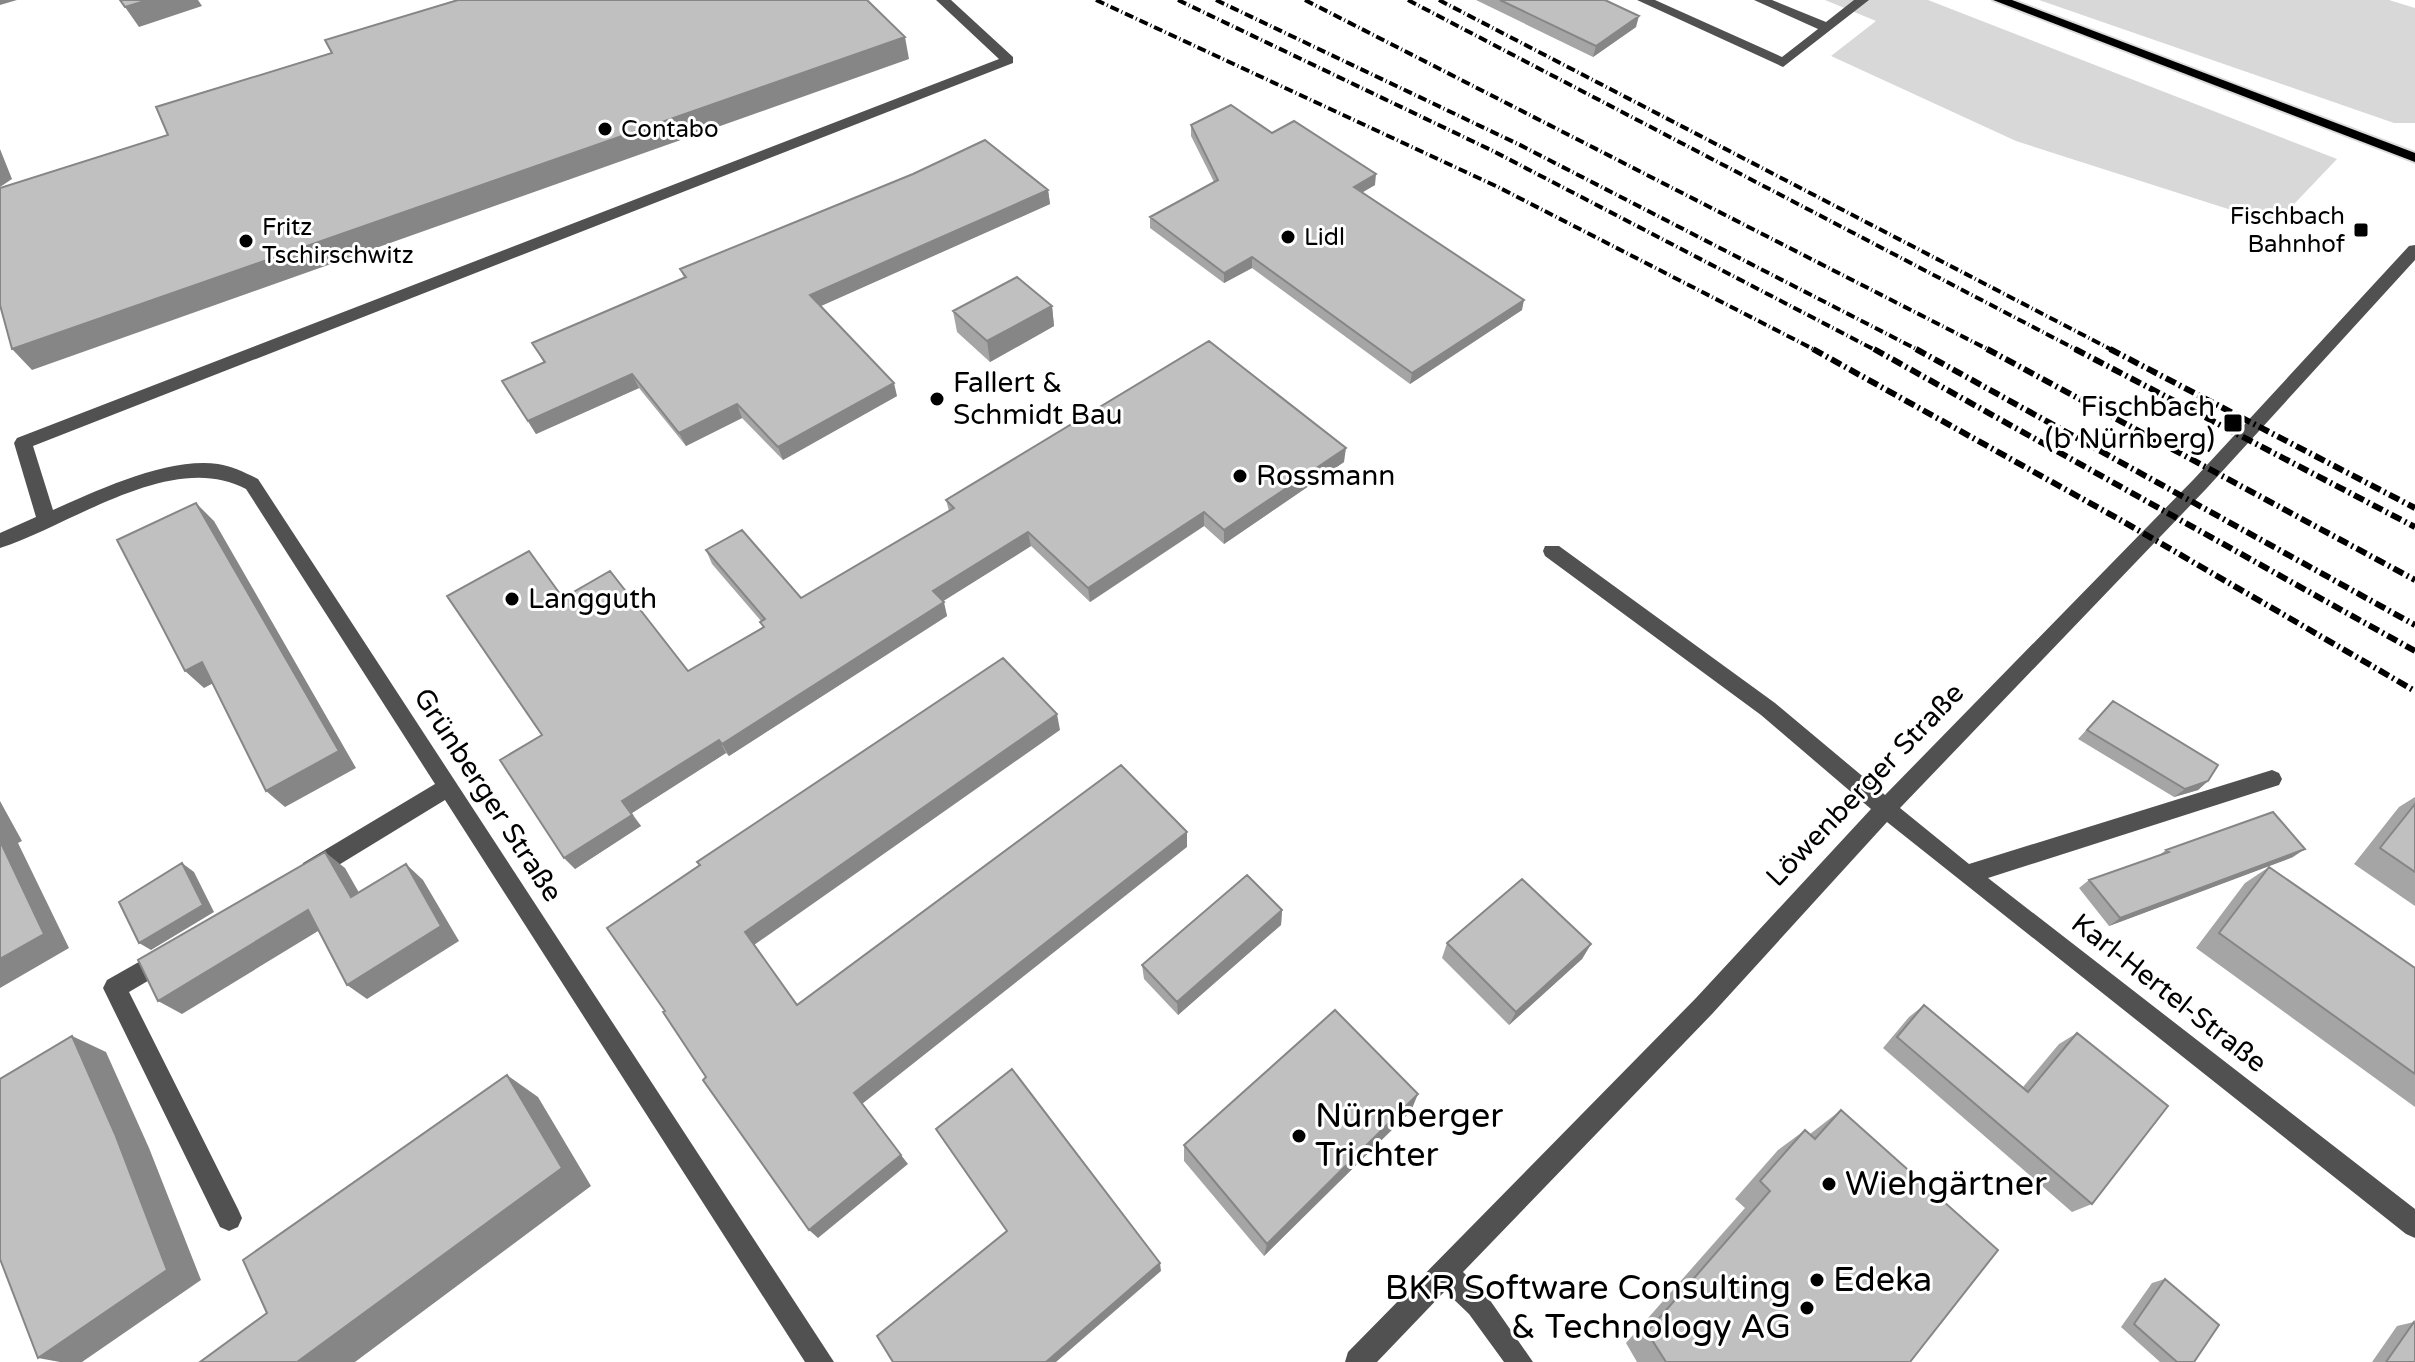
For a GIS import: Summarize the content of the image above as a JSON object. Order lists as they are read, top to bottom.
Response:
{
  "streets": {
    "street": ["Löwenberger Straße", "Grünberger Straße", "Karl-Hertel-Straße"]
  },
  "crossings": [
    ["Löwenberger Straße", "Karl-Hertel-Straße"]
  ],
  "places": {
    "other": [
      "Contabo",
      "Lidl",
      "Fritz Tschirschwitz",
      "Fallert & Schmidt Bau",
      "Rossmann",
      "Langguth",
      "Nürnberger Trichter",
      "Wiehgärtner",
      "Edeka",
      "BKR Software Consulting & Technology AG"
    ],
    "transit": ["Fischbach Bahnhof", "Fischbach (b Nürnberg)"]
  }
}
